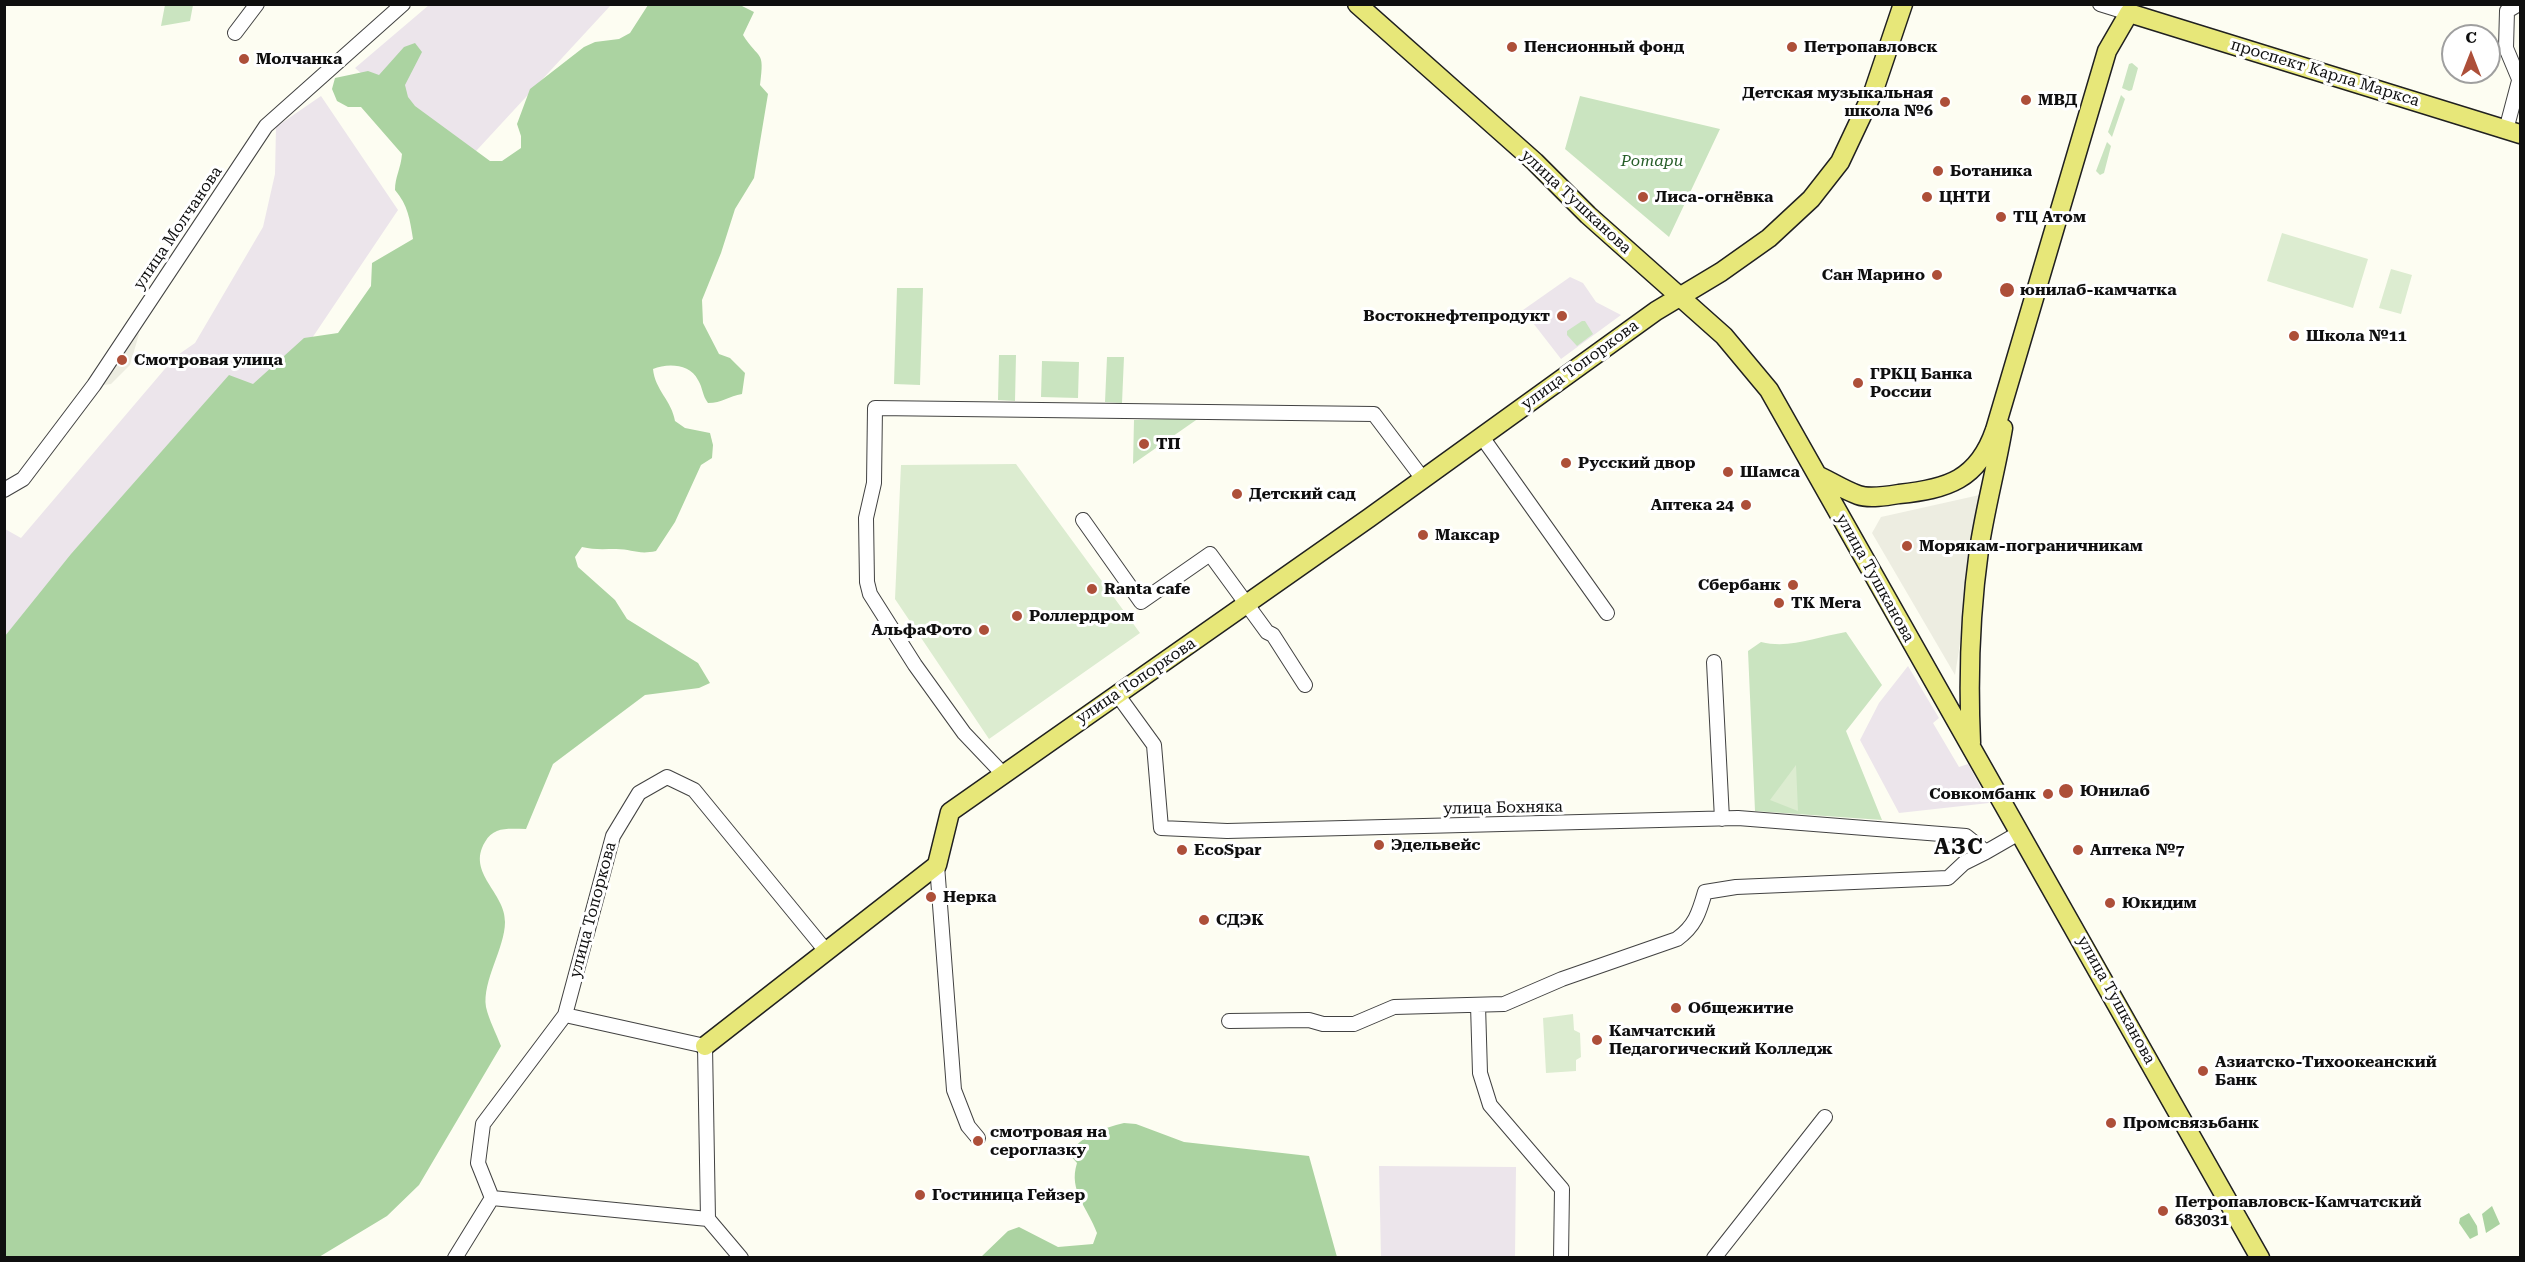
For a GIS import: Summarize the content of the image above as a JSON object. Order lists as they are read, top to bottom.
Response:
{
  "streets": {
    "main road": ["проспект Карла Маркса", "улица Тушканова", "улица Топоркова"],
    "street": ["улица Молчанова", "улица Бохняка"]
  },
  "crossings": [
    ["улица Тушканова", "улица Топоркова"],
    ["улица Топоркова", "улица Бохняка"]
  ],
  "districts": ["АЗС"],
  "parks": ["Ротари"],
  "places": [
    "Пенсионный фонд",
    "Петропавловск",
    "Молчанка",
    "МВД",
    "Детская музыкальная школа №6",
    "Ботаника",
    "Лиса-огнёвка",
    "ЦНТИ",
    "ТЦ Атом",
    "Сан Марино",
    "юнилаб-камчатка",
    "Востокнефтепродукт",
    "Школа №11",
    "Смотровая улица",
    "ГРКЦ Банка России",
    "ТП",
    "Русский двор",
    "Шамса",
    "Детский сад",
    "Аптека 24",
    "Максар",
    "Морякам-пограничникам",
    "Сбербанк",
    "Ranta cafe",
    "ТК Мега",
    "Роллердром",
    "АльфаФото",
    "Юнилаб",
    "Совкомбанк",
    "Эдельвейс",
    "EcoSpar",
    "Аптека №7",
    "Нерка",
    "Юкидим",
    "СДЭК",
    "Общежитие",
    "Камчатский Педагогический Колледж",
    "Азиатско-Тихоокеанский Банк",
    "Промсвязьбанк",
    "смотровая на сероглазку",
    "Гостиница Гейзер",
    "Петропавловск-Камчатский 683031"
  ],
  "north": "top"
}
